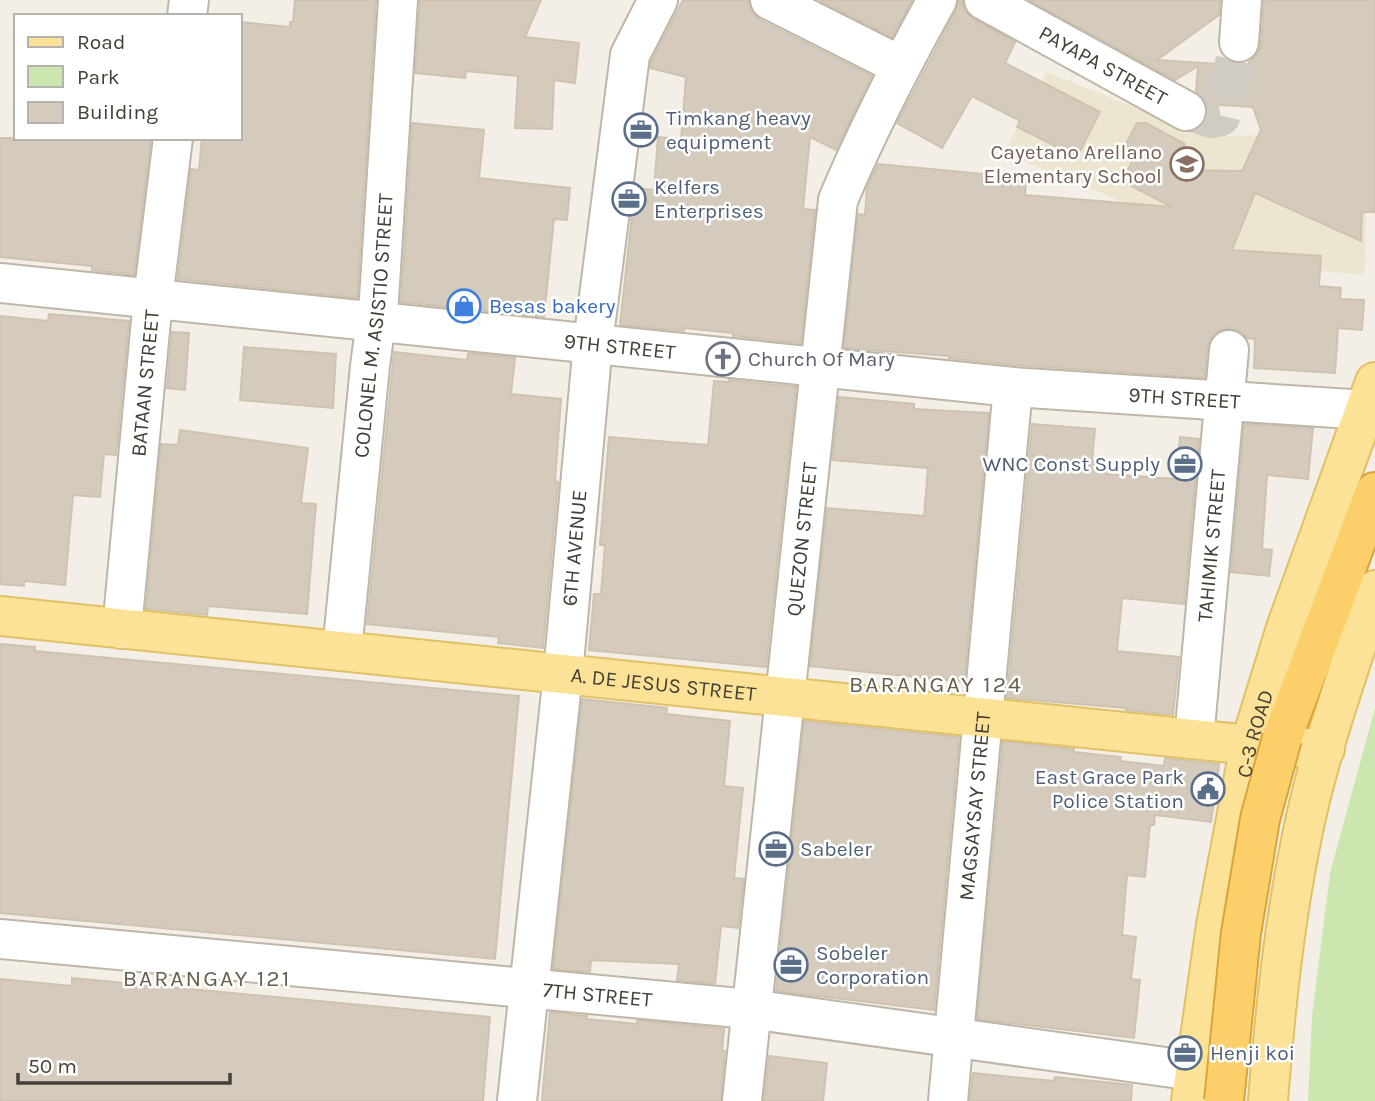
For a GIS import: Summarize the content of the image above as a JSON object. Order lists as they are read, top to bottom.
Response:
{
  "streets": {
    "main road": ["A. DE JESUS STREET", "C-3 ROAD"],
    "street": [
      "PAYAPA STREET",
      "COLONEL M. ASISTIO STREET",
      "9TH STREET",
      "BATAAN STREET",
      "QUEZON STREET",
      "TAHIMIK STREET",
      "6TH AVENUE",
      "MAGSAYSAY STREET",
      "7TH STREET"
    ]
  },
  "crossings": [
    ["COLONEL M. ASISTIO STREET", "9TH STREET"],
    ["COLONEL M. ASISTIO STREET", "A. DE JESUS STREET"],
    ["9TH STREET", "BATAAN STREET"],
    ["9TH STREET", "QUEZON STREET"],
    ["9TH STREET", "TAHIMIK STREET"],
    ["9TH STREET", "6TH AVENUE"],
    ["9TH STREET", "C-3 ROAD"],
    ["9TH STREET", "MAGSAYSAY STREET"],
    ["BATAAN STREET", "A. DE JESUS STREET"],
    ["QUEZON STREET", "A. DE JESUS STREET"],
    ["QUEZON STREET", "7TH STREET"],
    ["TAHIMIK STREET", "A. DE JESUS STREET"],
    ["6TH AVENUE", "A. DE JESUS STREET"],
    ["6TH AVENUE", "7TH STREET"],
    ["A. DE JESUS STREET", "C-3 ROAD"],
    ["A. DE JESUS STREET", "MAGSAYSAY STREET"],
    ["C-3 ROAD", "7TH STREET"],
    ["MAGSAYSAY STREET", "7TH STREET"]
  ],
  "districts": ["BARANGAY 124", "BARANGAY 121"],
  "places": {
    "office": [
      "Timkang heavy equipment",
      "Kelfers Enterprises",
      "WNC Const Supply",
      "Sabeler",
      "Sobeler Corporation",
      "Henji koi"
    ],
    "school or university": ["Cayetano Arellano Elementary School"],
    "shop": ["Besas bakery"],
    "church": ["Church Of Mary"],
    "public building": ["East Grace Park Police Station"]
  },
  "legend": ["Road", "Park", "Building"],
  "scale_bar": "50 m"
}
